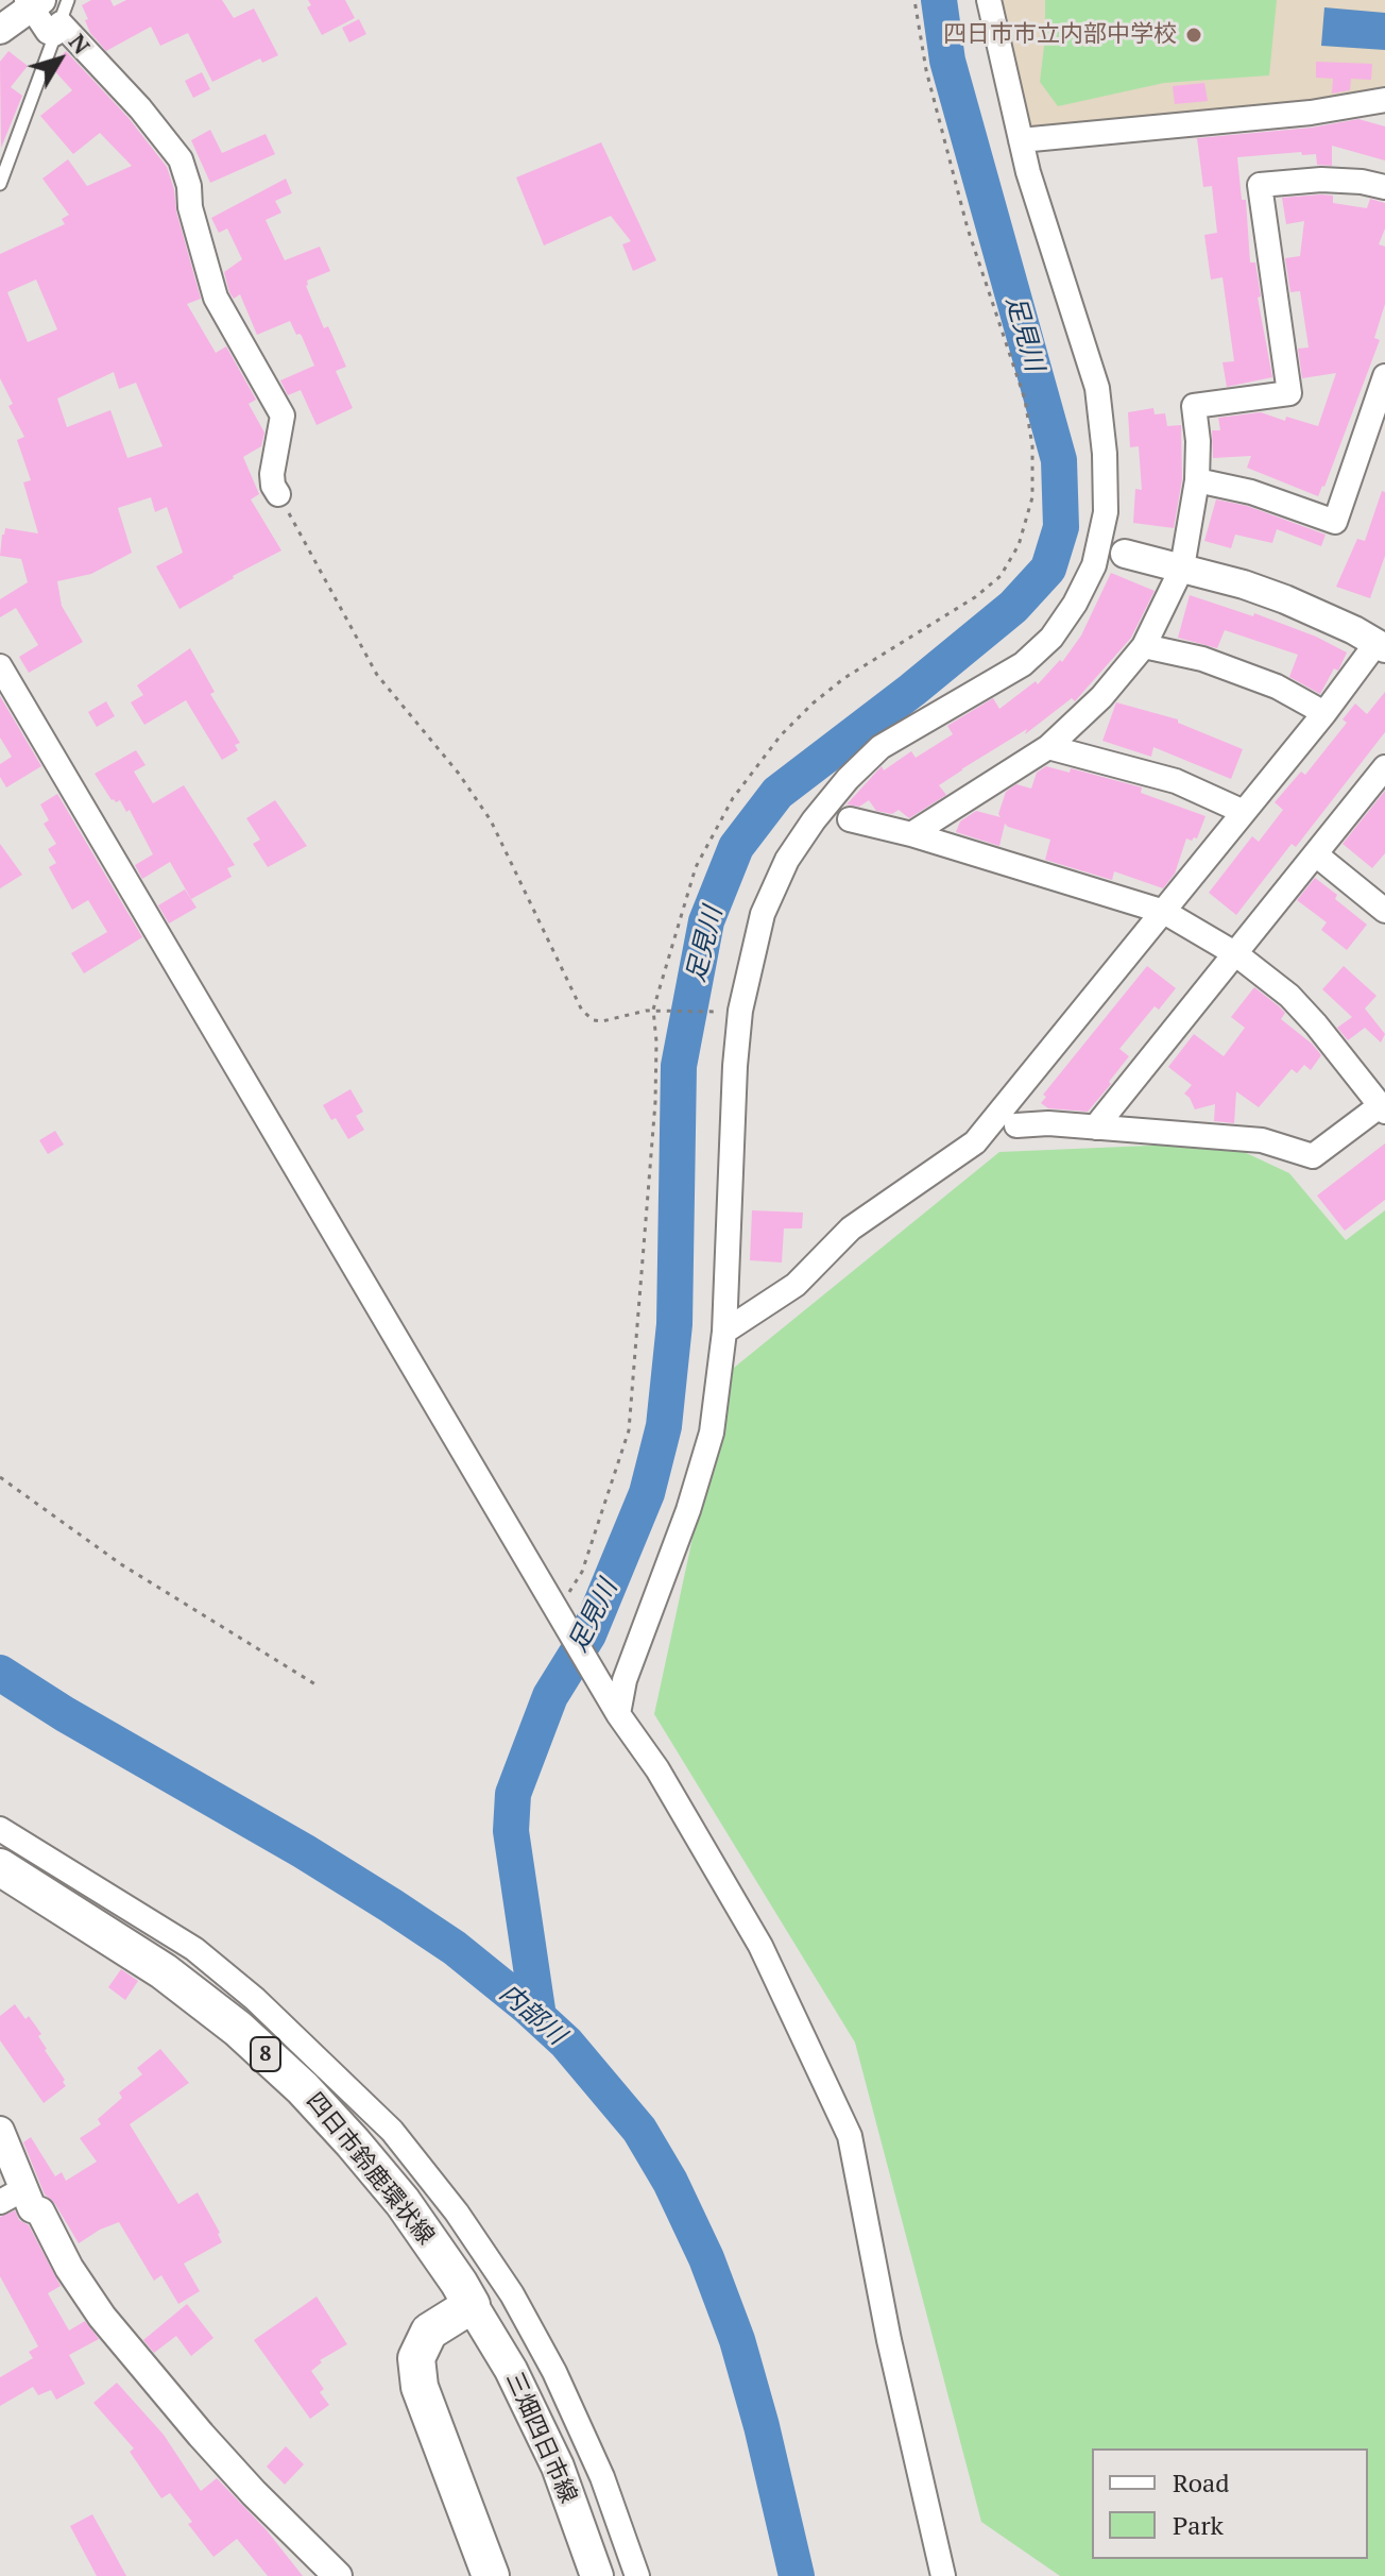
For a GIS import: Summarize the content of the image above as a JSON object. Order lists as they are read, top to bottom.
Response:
{
  "streets": {
    "main road": ["8", "四日市鈴鹿環状線", "三畑四日市線"]
  },
  "crossings": [
    ["四日市鈴鹿環状線", "三畑四日市線"]
  ],
  "water": ["足見川", "内部川"],
  "places": ["四日市市立内部中学校"],
  "legend": ["Road", "Park"],
  "north": "top right"
}
